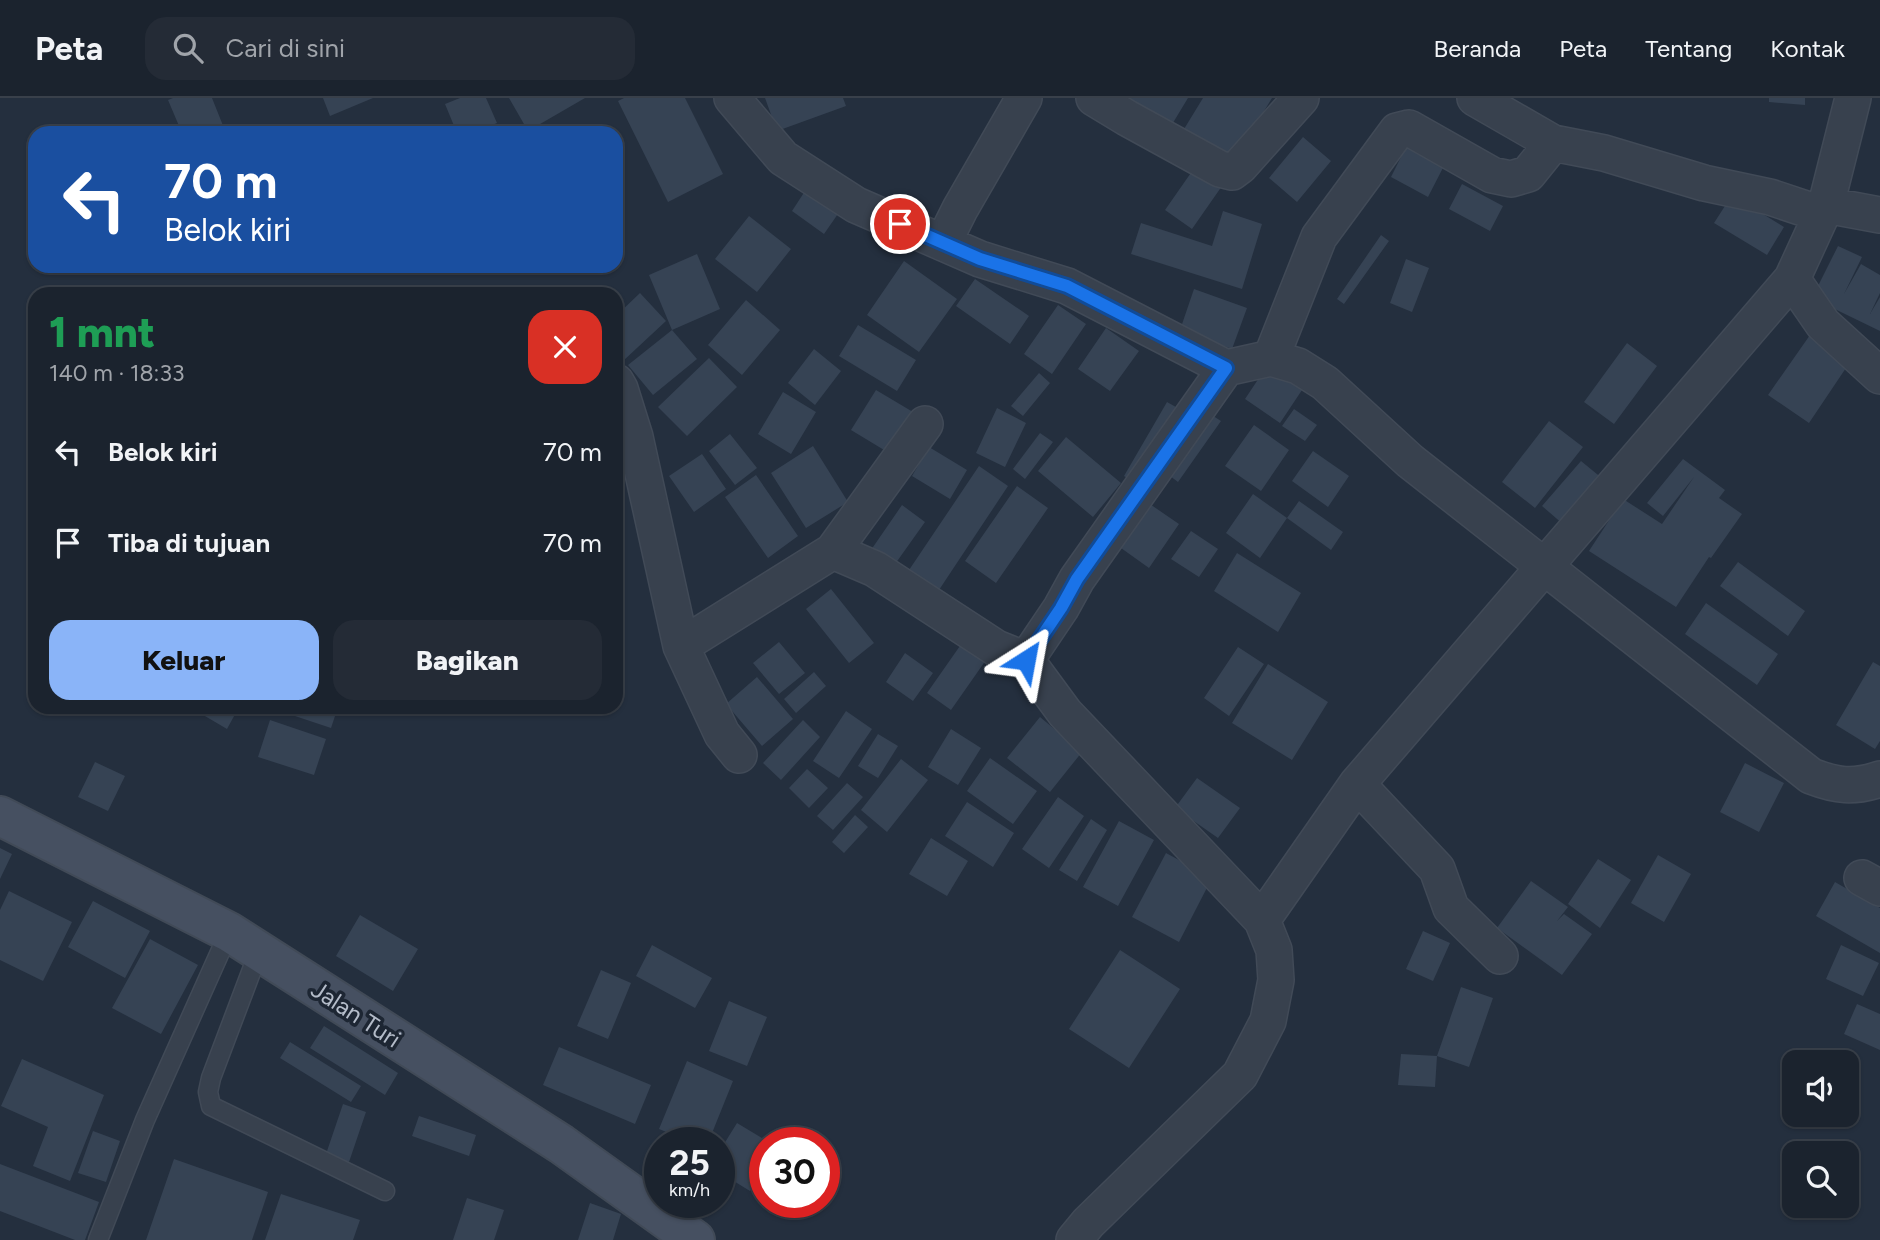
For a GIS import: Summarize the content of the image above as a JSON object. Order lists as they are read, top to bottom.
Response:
{
  "streets": {
    "main road": ["Jalan Turi"]
  },
  "page": {
    "header": "Peta",
    "search": "Cari di sini",
    "nav": [
      "Beranda",
      "Peta",
      "Tentang",
      "Kontak"
    ],
    "turn": ["70 m", "Belok kiri"],
    "heading": ["1 mnt", "140 m · 18:33"],
    "list": [
      {
        "name": "Belok kiri",
        "value": "70 m"
      },
      {
        "name": "Tiba di tujuan",
        "value": "70 m"
      }
    ],
    "buttons": ["Keluar", "Bagikan"],
    "speed": "25 km/h",
    "limit": "30"
  }
}
